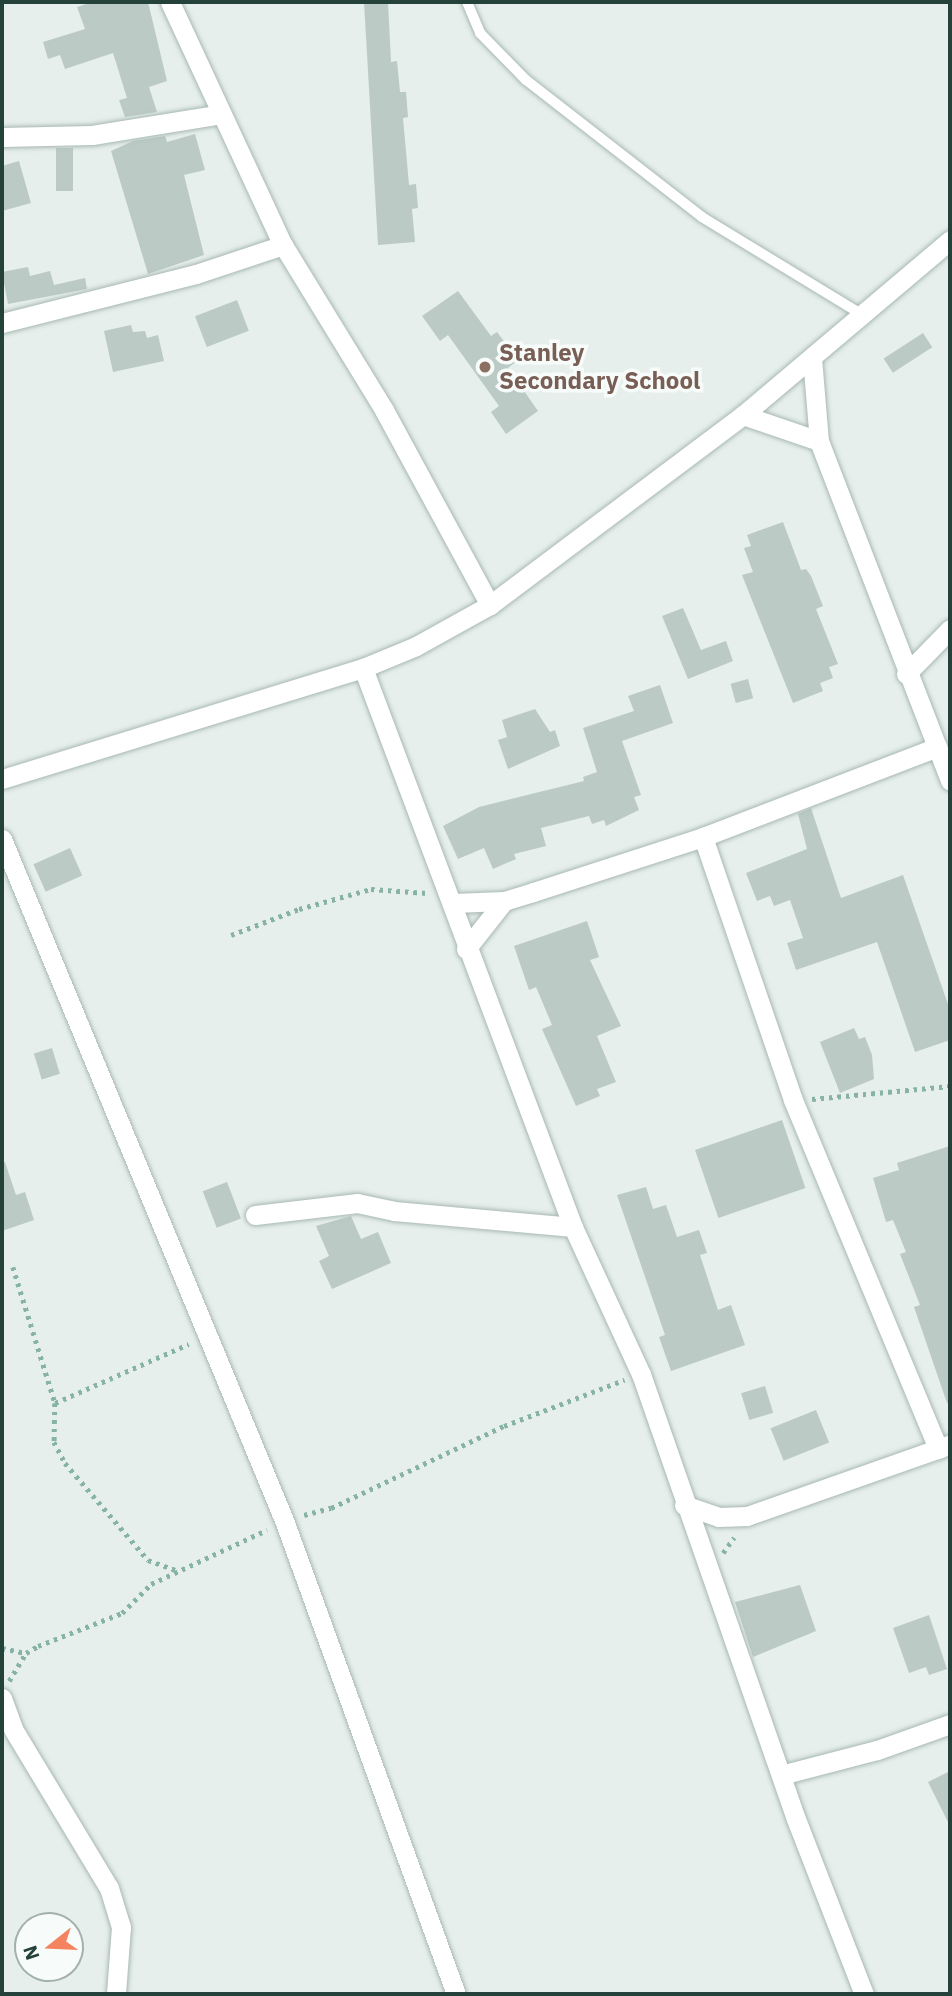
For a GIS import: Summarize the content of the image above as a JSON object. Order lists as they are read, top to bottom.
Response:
{
  "places": ["Stanley Secondary School"],
  "north": "left"
}
